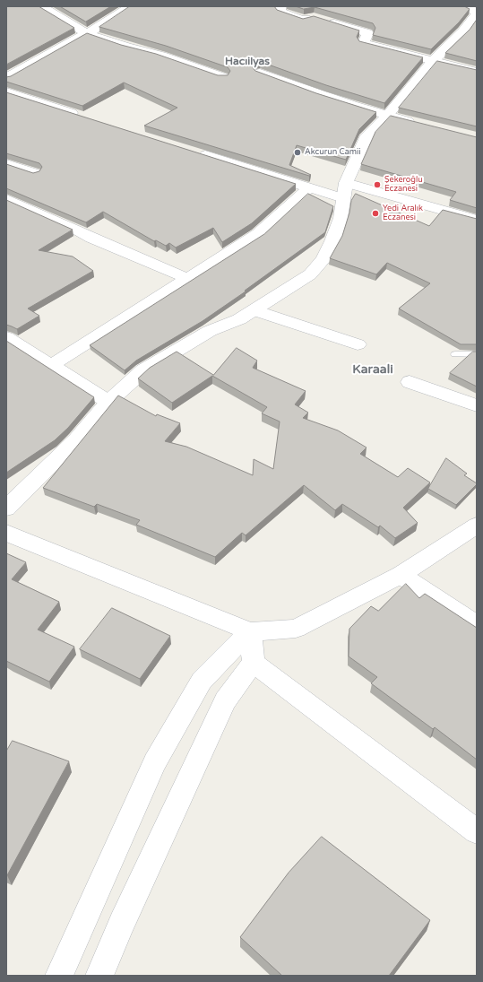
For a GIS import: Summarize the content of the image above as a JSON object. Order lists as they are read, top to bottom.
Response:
{
  "districts": ["Hacıilyas", "Karaali"],
  "places": ["Akcurun Camii", "Şekeroğlu Eczanesi", "Yedi Aralık Eczanesi"]
}
